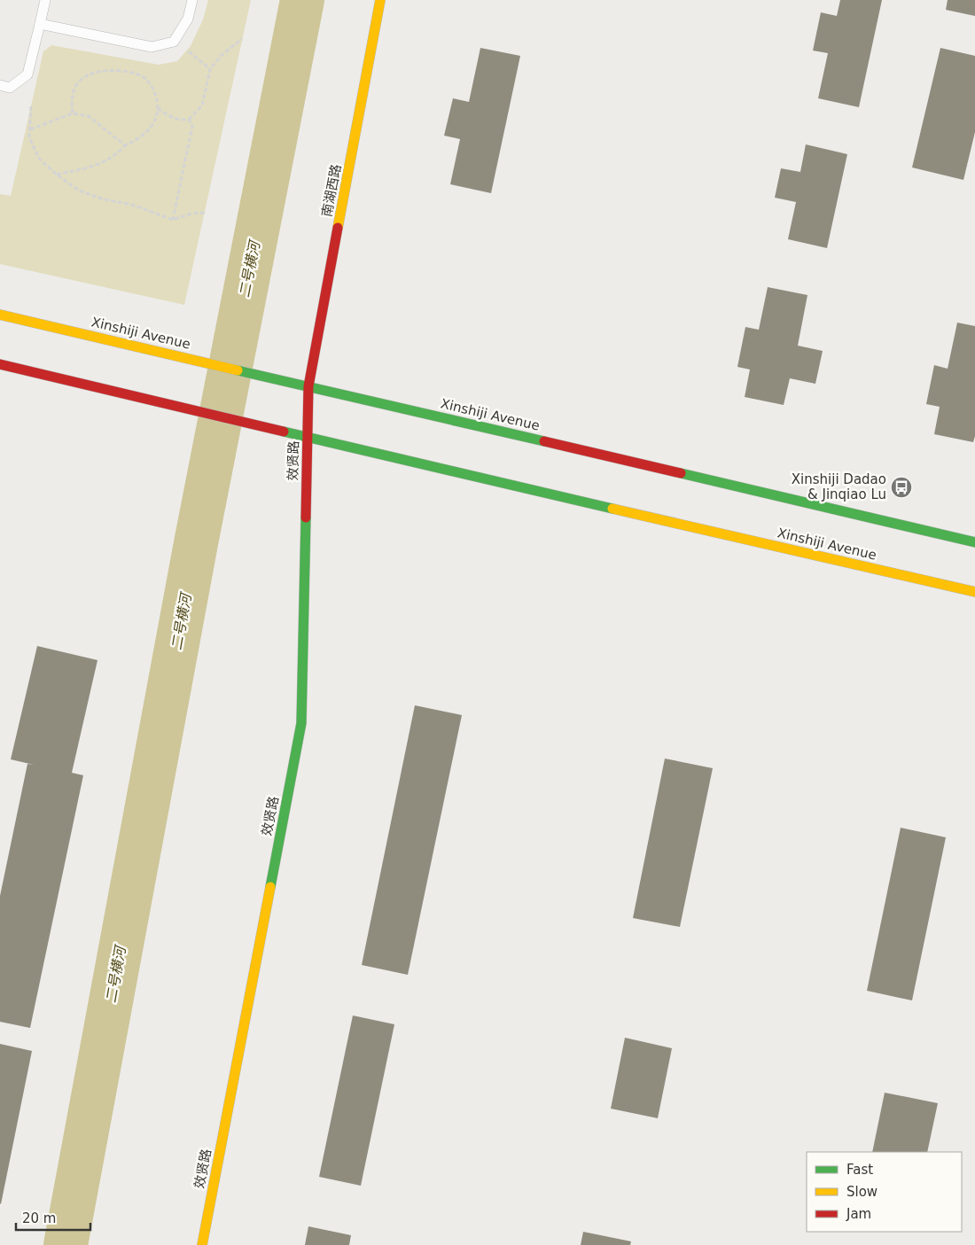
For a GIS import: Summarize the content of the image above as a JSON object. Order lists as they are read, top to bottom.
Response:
{
  "streets": {
    "main road": ["南湖西路", "Xinshiji Avenue", "效贤路"]
  },
  "crossings": [
    ["南湖西路", "Xinshiji Avenue"],
    ["南湖西路", "效贤路"],
    ["Xinshiji Avenue", "效贤路"]
  ],
  "water": ["二号横河"],
  "places": {
    "bus stop": ["Xinshiji Dadao & Jinqiao Lu"]
  },
  "legend": ["Fast", "Slow", "Jam"],
  "scale_bar": "20 m"
}
